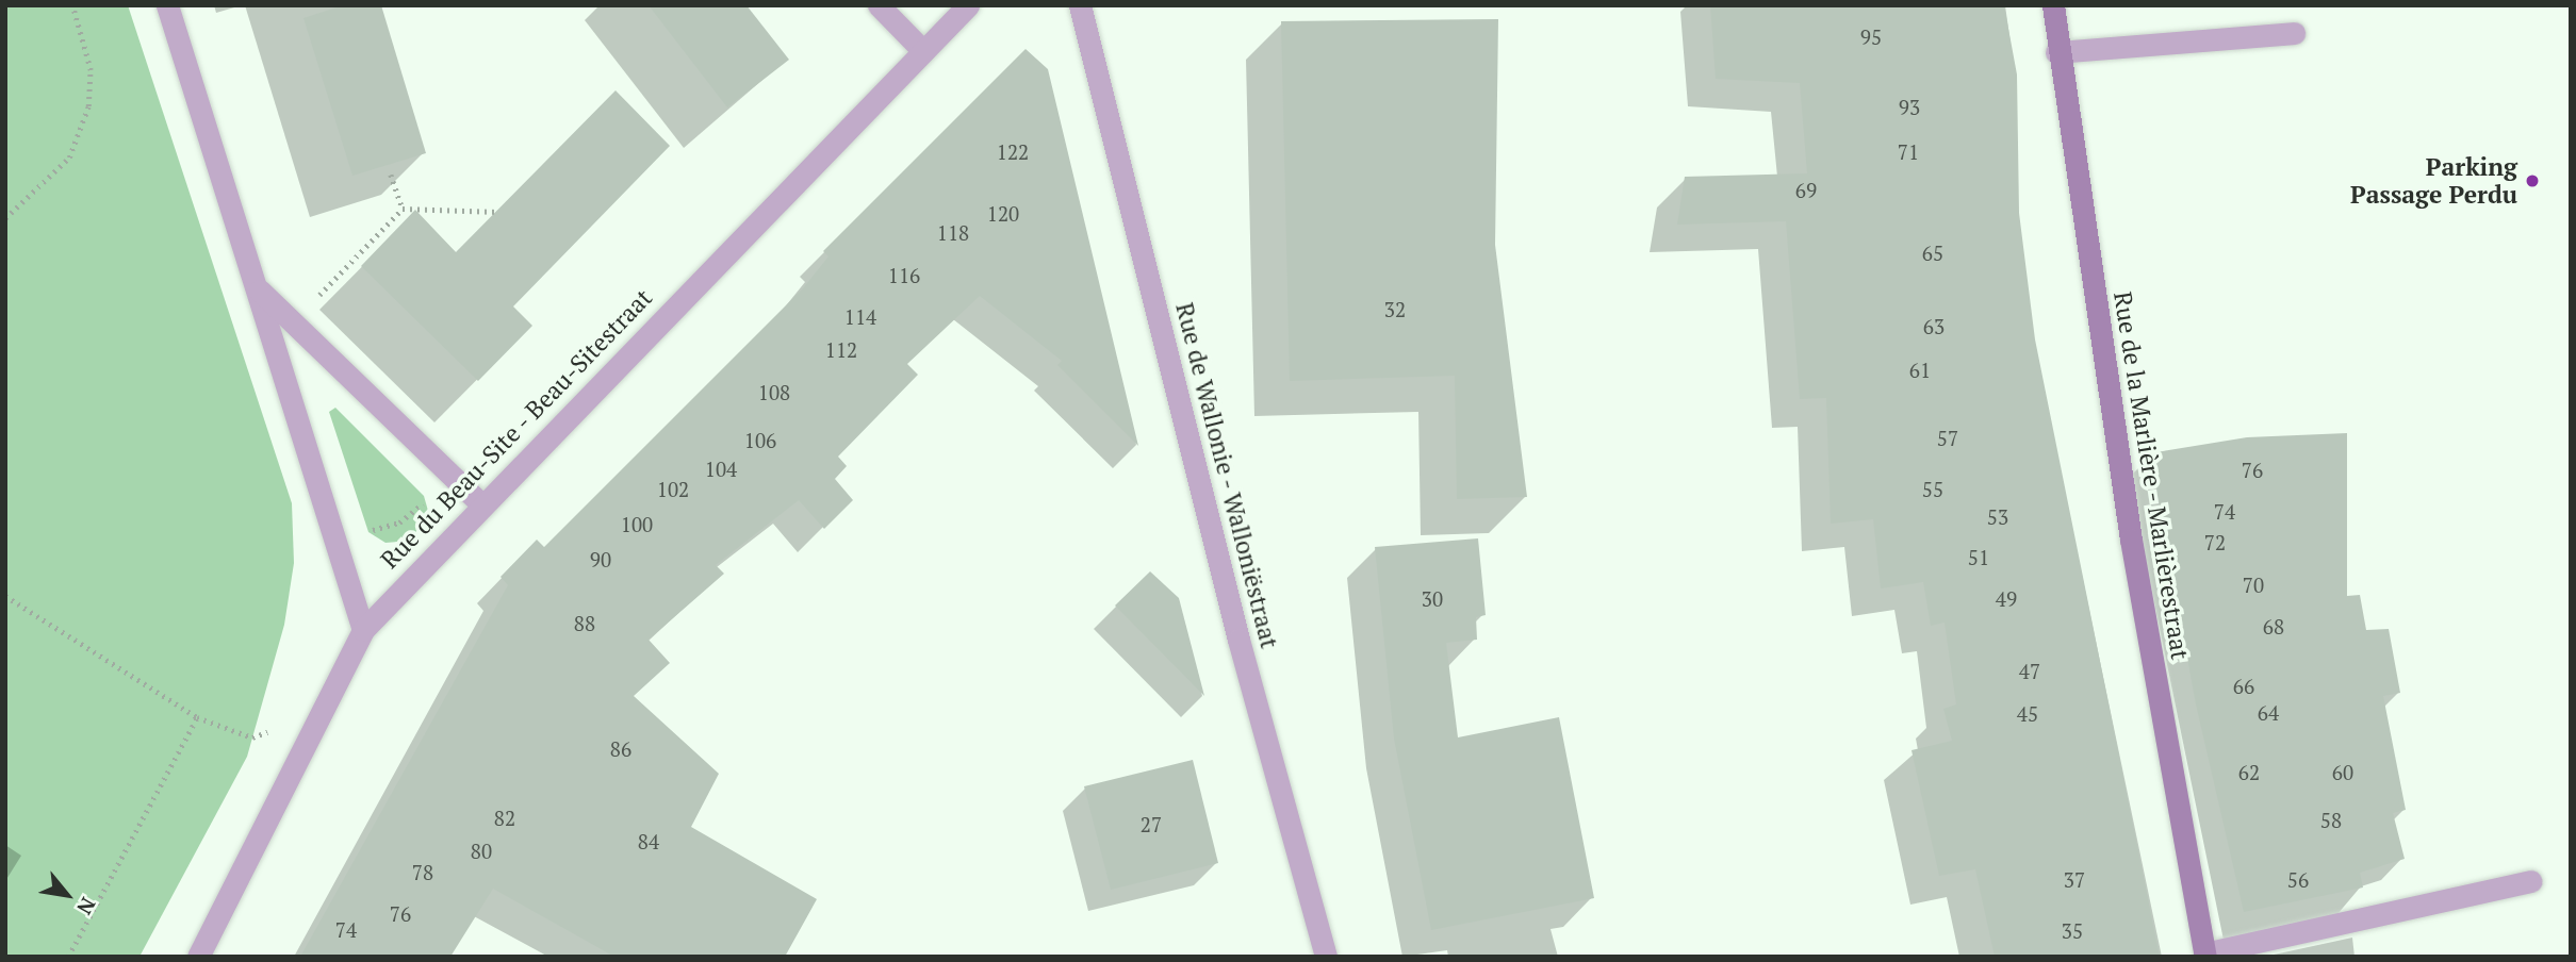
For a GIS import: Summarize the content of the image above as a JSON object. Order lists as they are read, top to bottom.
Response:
{
  "streets": {
    "street": ["Rue du Beau-Site - Beau-Sitestraat", "Rue de Wallonie - Walloniëstraat", "Rue de la Marlière - Marlièrestraat"]
  },
  "places": ["Parking Passage Perdu"],
  "house_numbers": [
    "95",
    "93",
    "122",
    "71",
    "69",
    "120",
    "118",
    "65",
    "116",
    "32",
    "114",
    "63",
    "112",
    "61",
    "108",
    "57",
    "106",
    "104",
    "76",
    "102",
    "55",
    "74",
    "53",
    "100",
    "72",
    "51",
    "90",
    "70",
    "30",
    "49",
    "88",
    "68",
    "47",
    "66",
    "64",
    "45",
    "86",
    "62",
    "60",
    "82",
    "58",
    "27",
    "84",
    "80",
    "78",
    "37",
    "56",
    "76",
    "74",
    "35"
  ],
  "north": "bottom right"
}
